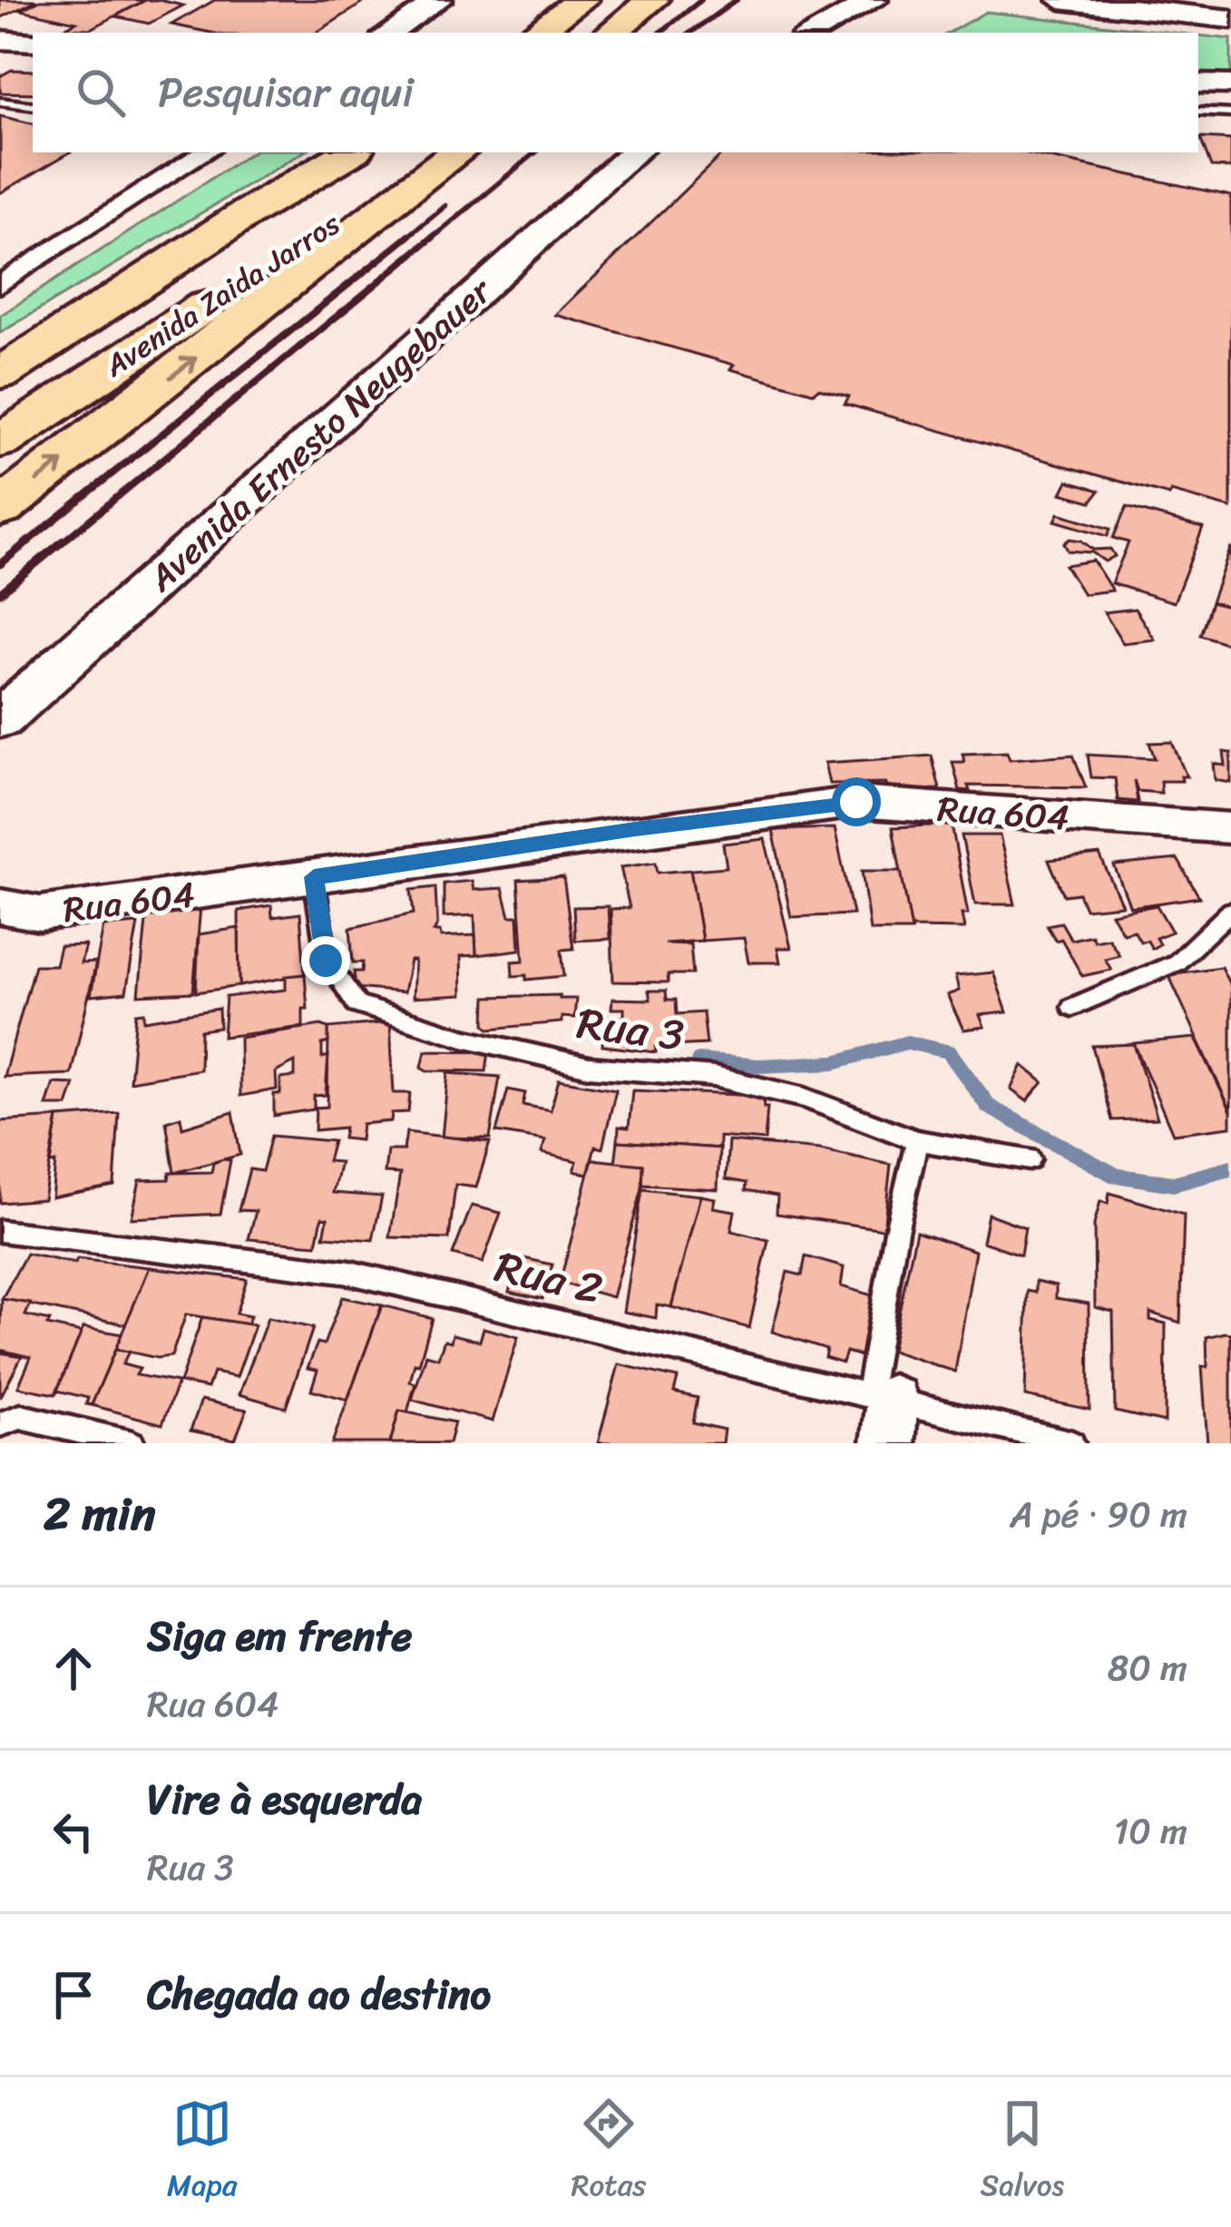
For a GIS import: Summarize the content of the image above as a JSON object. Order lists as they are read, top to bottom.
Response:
{
  "streets": {
    "highway": ["Avenida Zaida Jarros"],
    "main road": ["Avenida Ernesto Neugebauer"],
    "street": ["Rua 604"],
    "lane": ["Rua 3", "Rua 2"]
  },
  "crossings": [
    ["Rua 604", "Rua 3"]
  ],
  "page": {
    "search": "Pesquisar aqui",
    "heading": ["2 min", "A pé · 90 m"],
    "list": [
      ["Siga em frente", "Rua 604", "80 m"],
      ["Vire à esquerda", "Rua 3", "10 m"],
      "Chegada ao destino"
    ],
    "nav": ["Mapa", "Rotas", "Salvos"]
  }
}
